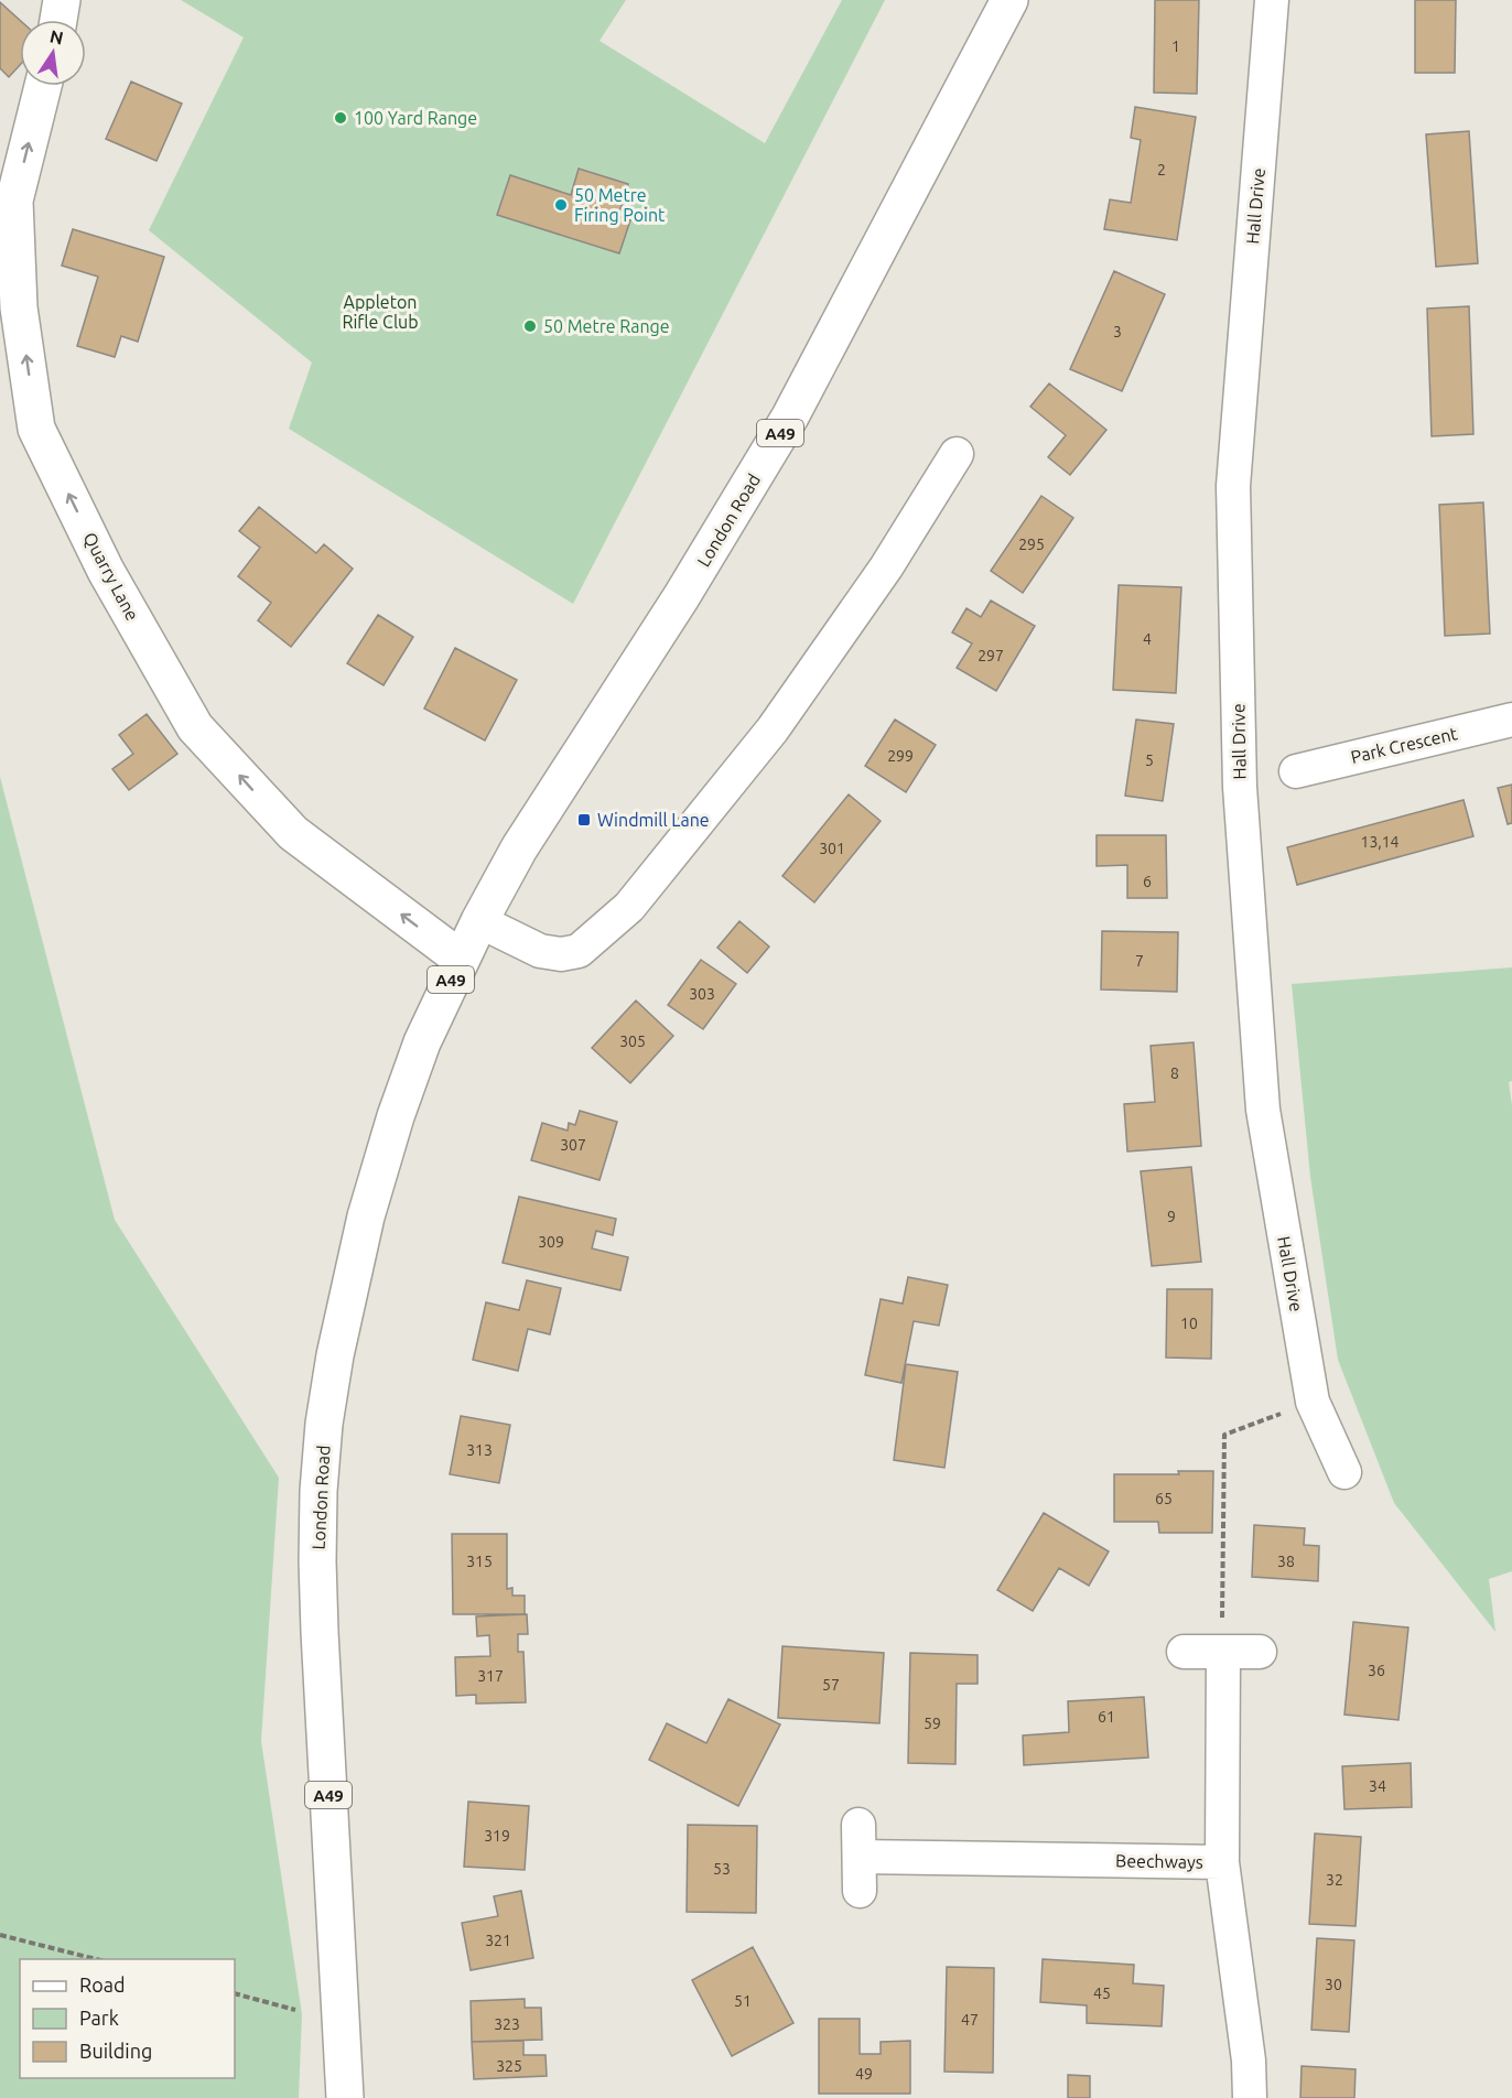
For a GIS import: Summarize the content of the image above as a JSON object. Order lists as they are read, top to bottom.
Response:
{
  "streets": {
    "main road": ["A49", "London Road", "Quarry Lane"],
    "street": ["Hall Drive", "Park Crescent", "Beechways"]
  },
  "crossings": [
    ["London Road", "Quarry Lane"]
  ],
  "one_way": ["Quarry Lane"],
  "parks": ["Appleton Rifle Club"],
  "places": {
    "other": ["100 Yard Range", "50 Metre Firing Point", "50 Metre Range"],
    "transit": ["Windmill Lane"]
  },
  "house_numbers": [
    "1",
    "2",
    "3",
    "295",
    "4",
    "297",
    "299",
    "5",
    "13,14",
    "301",
    "6",
    "7",
    "303",
    "305",
    "8",
    "307",
    "9",
    "309",
    "10",
    "313",
    "65",
    "315",
    "38",
    "36",
    "317",
    "57",
    "61",
    "59",
    "34",
    "319",
    "53",
    "32",
    "321",
    "30",
    "45",
    "51",
    "47",
    "323",
    "325",
    "49"
  ],
  "legend": ["Road", "Park", "Building"],
  "north": "top"
}
